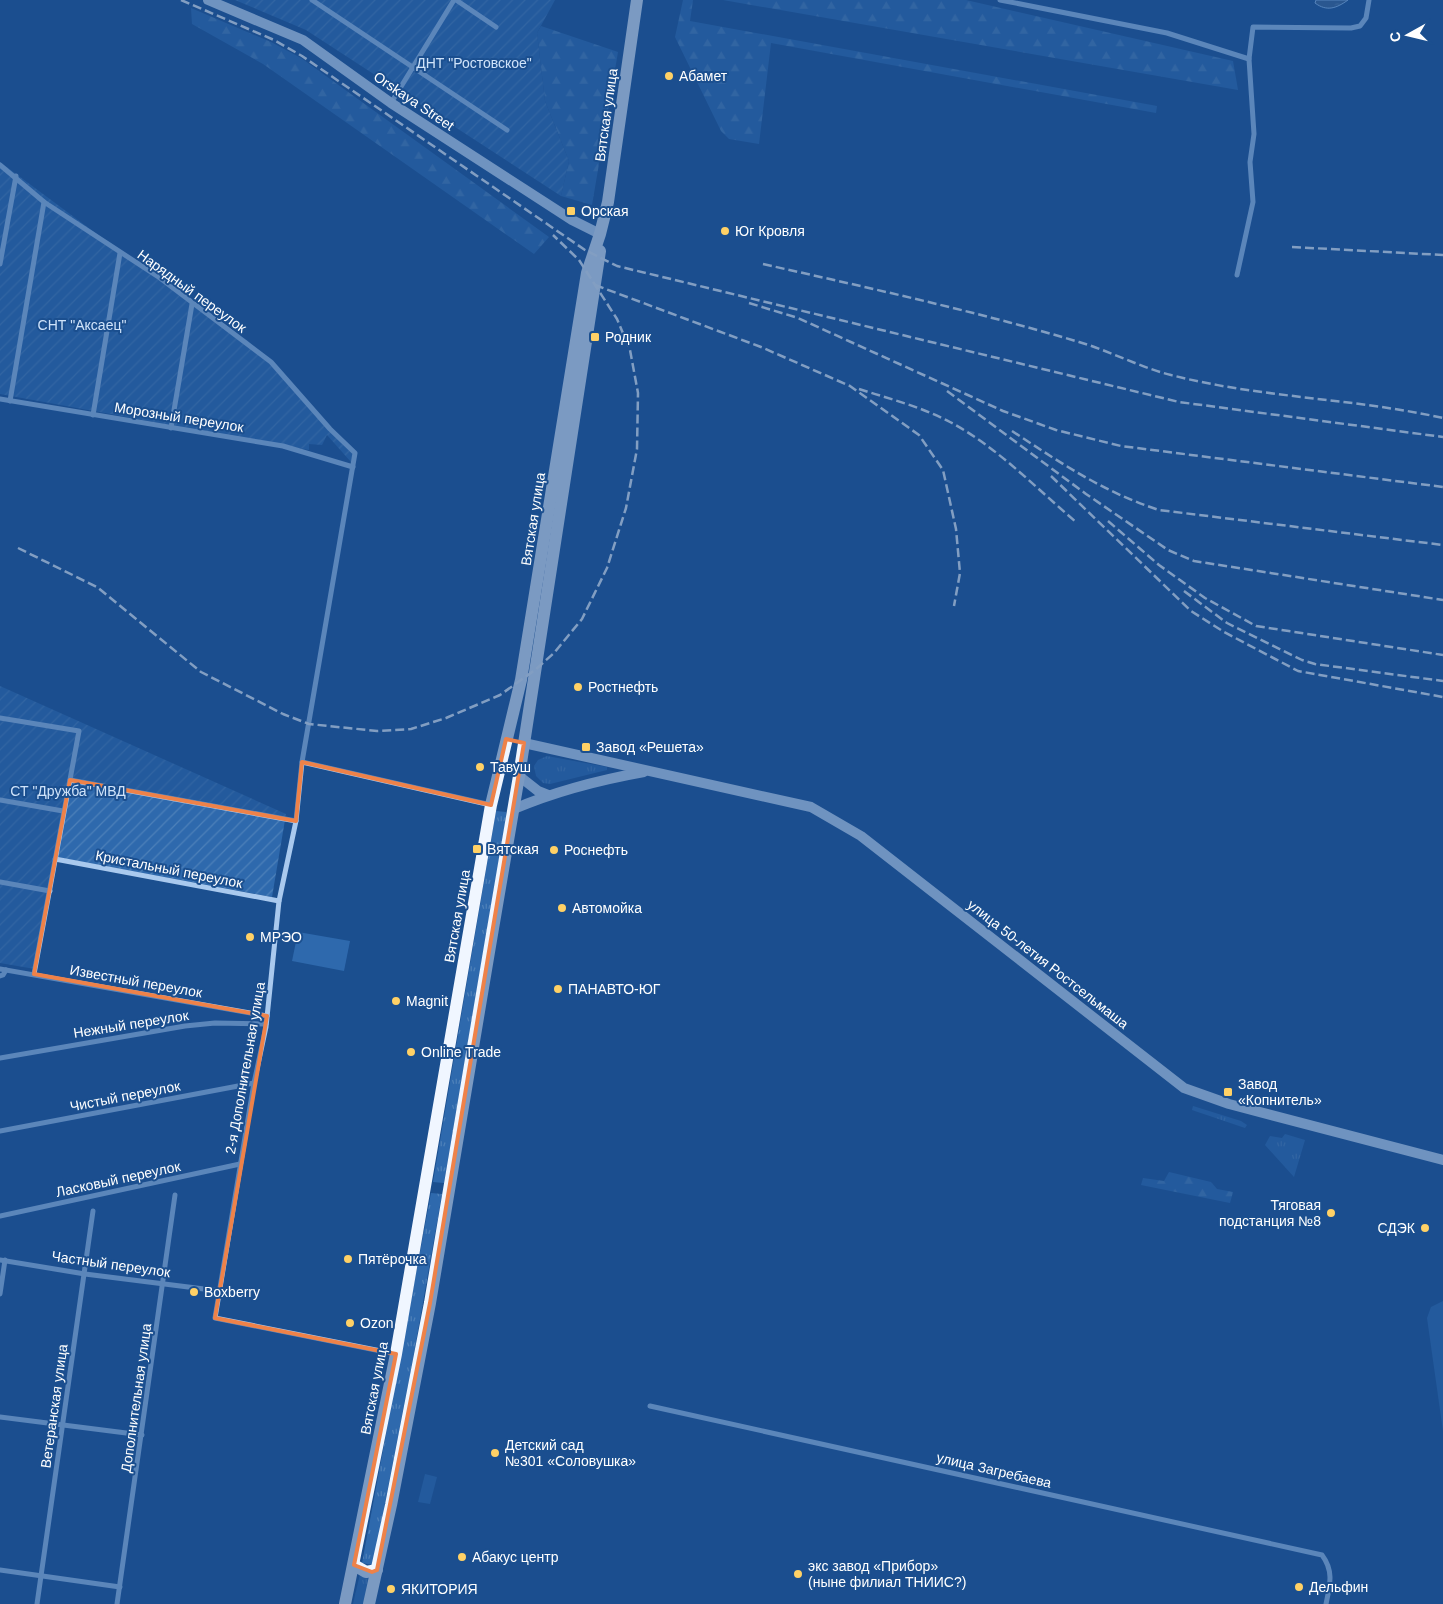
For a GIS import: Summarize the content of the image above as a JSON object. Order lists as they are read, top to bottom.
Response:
{
  "streets": {
    "main road": ["Orskaya Street", "Вятская улица", "улица 50-летия Ростсельмаша"],
    "street": [
      "Нарядный переулок",
      "Морозный переулок",
      "Кристальный переулок",
      "Известный переулок",
      "Нежный переулок",
      "2-я Дополнительная улица",
      "Чистый переулок",
      "Ласковый переулок",
      "Частный переулок",
      "Дополнительная улица",
      "Ветеранская улица",
      "улица Загребаева"
    ]
  },
  "crossings": [
    ["Orskaya Street", "Вятская улица"],
    ["Вятская улица", "улица 50-летия Ростсельмаша"],
    ["Вятская улица", "2-я Дополнительная улица"],
    ["Нарядный переулок", "2-я Дополнительная улица"],
    ["Морозный переулок", "2-я Дополнительная улица"],
    ["Кристальный переулок", "2-я Дополнительная улица"],
    ["Известный переулок", "2-я Дополнительная улица"],
    ["Нежный переулок", "2-я Дополнительная улица"],
    ["2-я Дополнительная улица", "Чистый переулок"],
    ["2-я Дополнительная улица", "Ласковый переулок"],
    ["2-я Дополнительная улица", "Частный переулок"],
    ["Частный переулок", "Дополнительная улица"],
    ["Частный переулок", "Ветеранская улица"]
  ],
  "parks": ["ДНТ \"Ростовское\"", "СНТ \"Аксаец\"", "СТ \"Дружба\" МВД"],
  "places": {
    "other": [
      "Абамет",
      "Юг Кровля",
      "Ростнефть",
      "Тавуш",
      "Роснефть",
      "Автомойка",
      "МРЭО",
      "ПАНАВТО-ЮГ",
      "Magnit",
      "Online Trade",
      "Тяговая подстанция №8",
      "СДЭК",
      "Пятёрочка",
      "Boxberry",
      "Ozon",
      "Детский сад №301 «Соловушка»",
      "Абакус центр",
      "экс завод «Прибор» (ныне филиал ТНИИС?)",
      "Дельфин",
      "ЯКИТОРИЯ"
    ],
    "transit": [
      "Орская",
      "Родник",
      "Завод «Решета»",
      "Вятская",
      "Завод «Копнитель»"
    ]
  },
  "north": "left"
}
